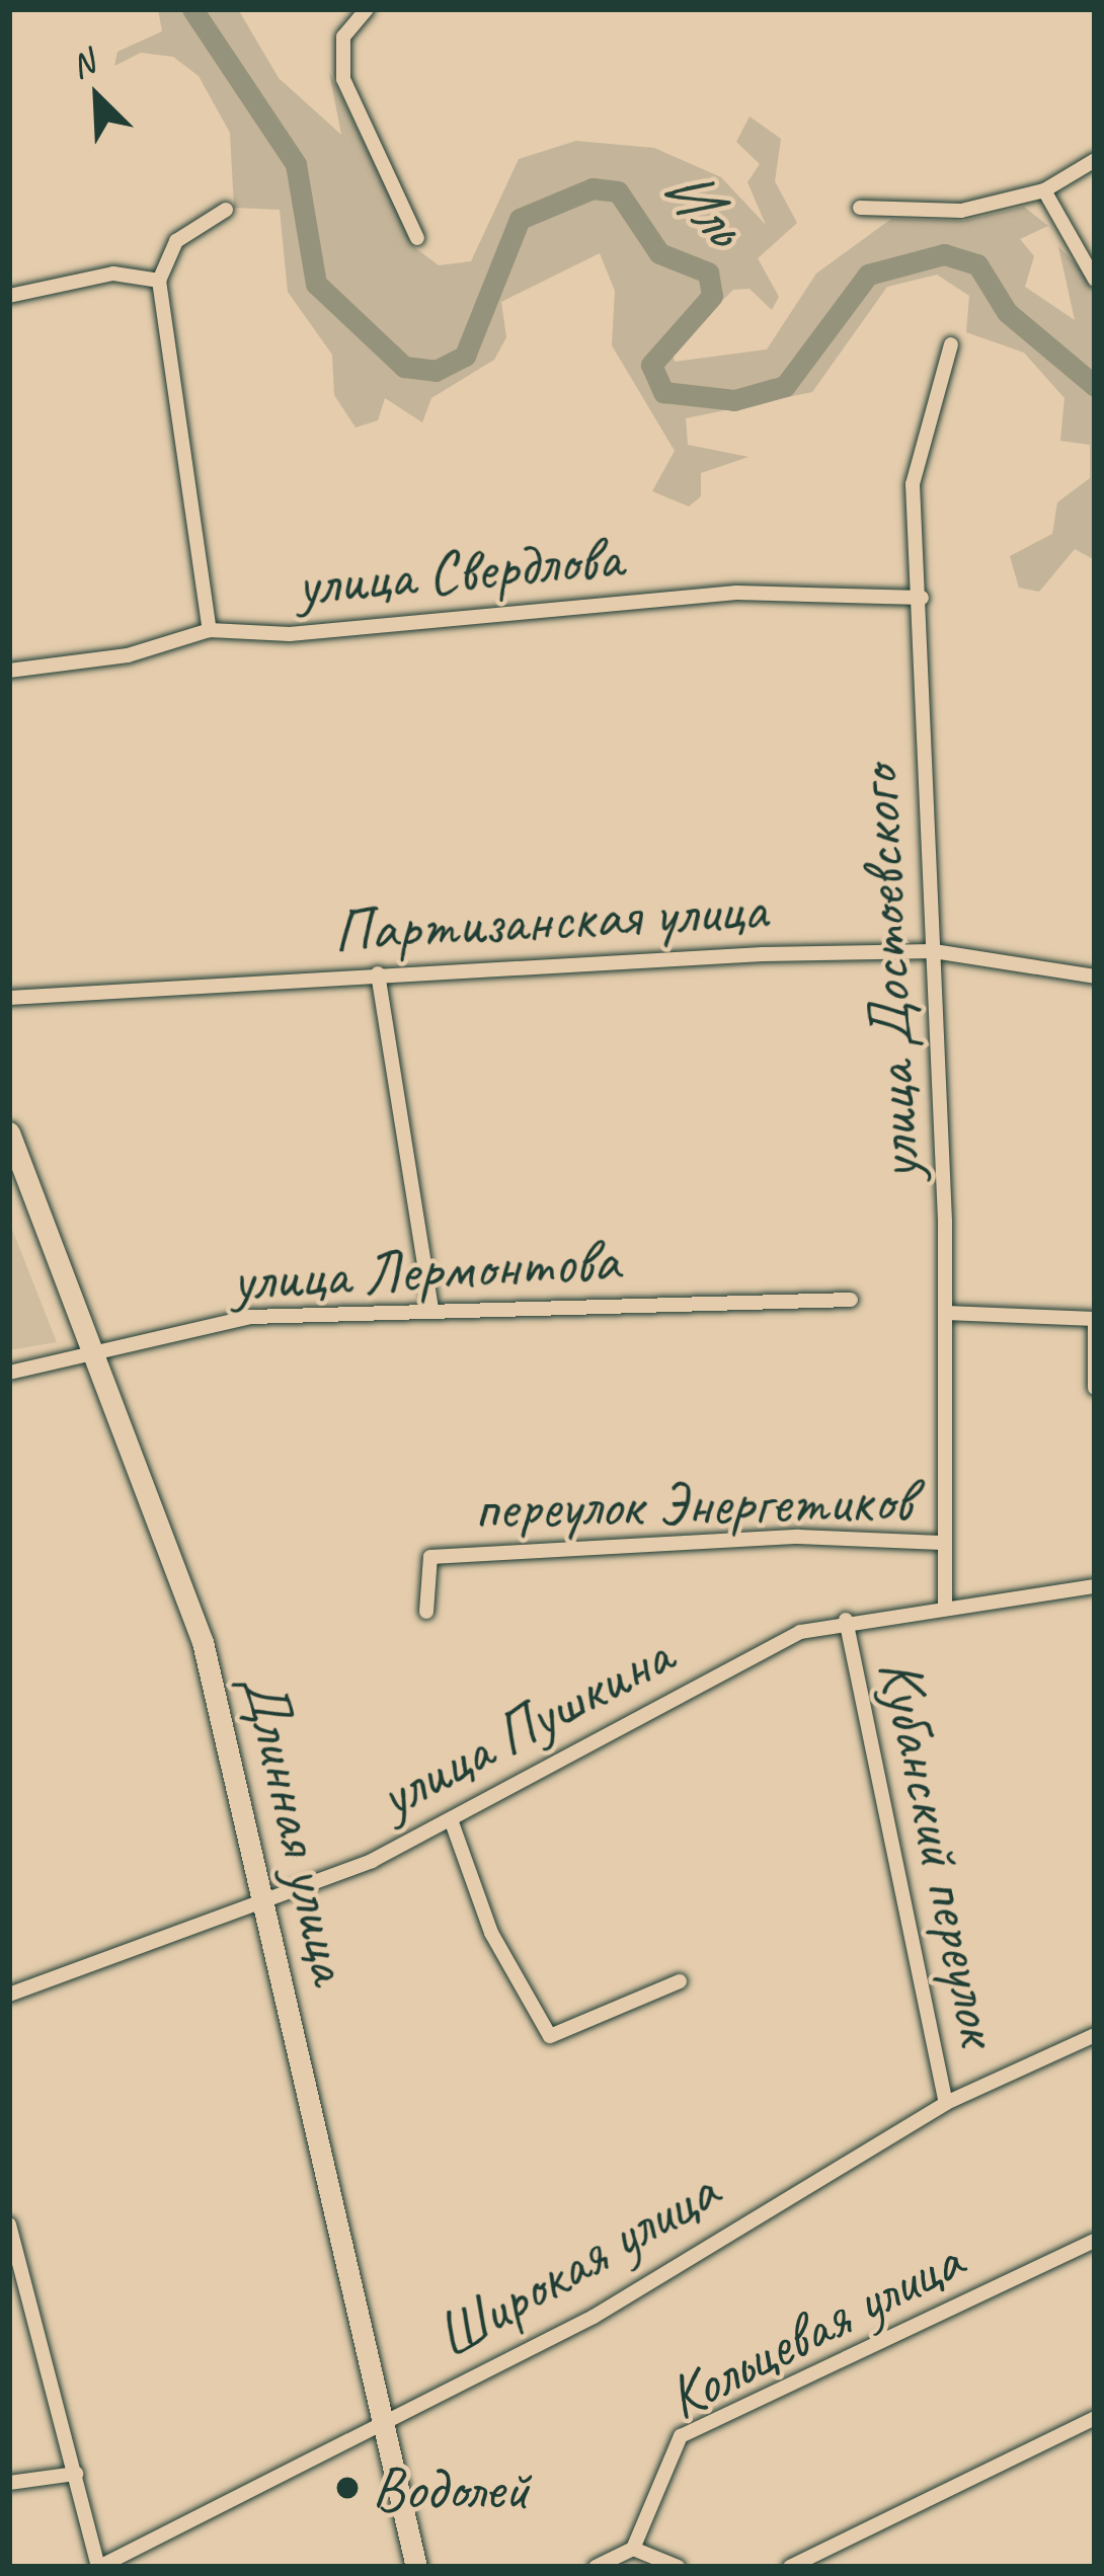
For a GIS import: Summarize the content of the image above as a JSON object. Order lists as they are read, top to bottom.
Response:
{
  "streets": {
    "main road": ["Длинная улица"],
    "street": [
      "улица Свердлова",
      "Партизанская улица",
      "улица Достоевского",
      "улица Лермонтова",
      "переулок Энергетиков",
      "улица Пушкина",
      "Кубанский переулок",
      "Широкая улица",
      "Кольцевая улица"
    ]
  },
  "crossings": [
    ["улица Свердлова", "улица Достоевского"],
    ["Партизанская улица", "улица Достоевского"],
    ["улица Достоевского", "переулок Энергетиков"],
    ["улица Достоевского", "улица Пушкина"],
    ["улица Лермонтова", "Длинная улица"],
    ["улица Пушкина", "Длинная улица"],
    ["улица Пушкина", "Кубанский переулок"],
    ["Длинная улица", "Широкая улица"],
    ["Кубанский переулок", "Широкая улица"]
  ],
  "water": ["Иль"],
  "places": ["Водолей"],
  "north": "top left"
}
